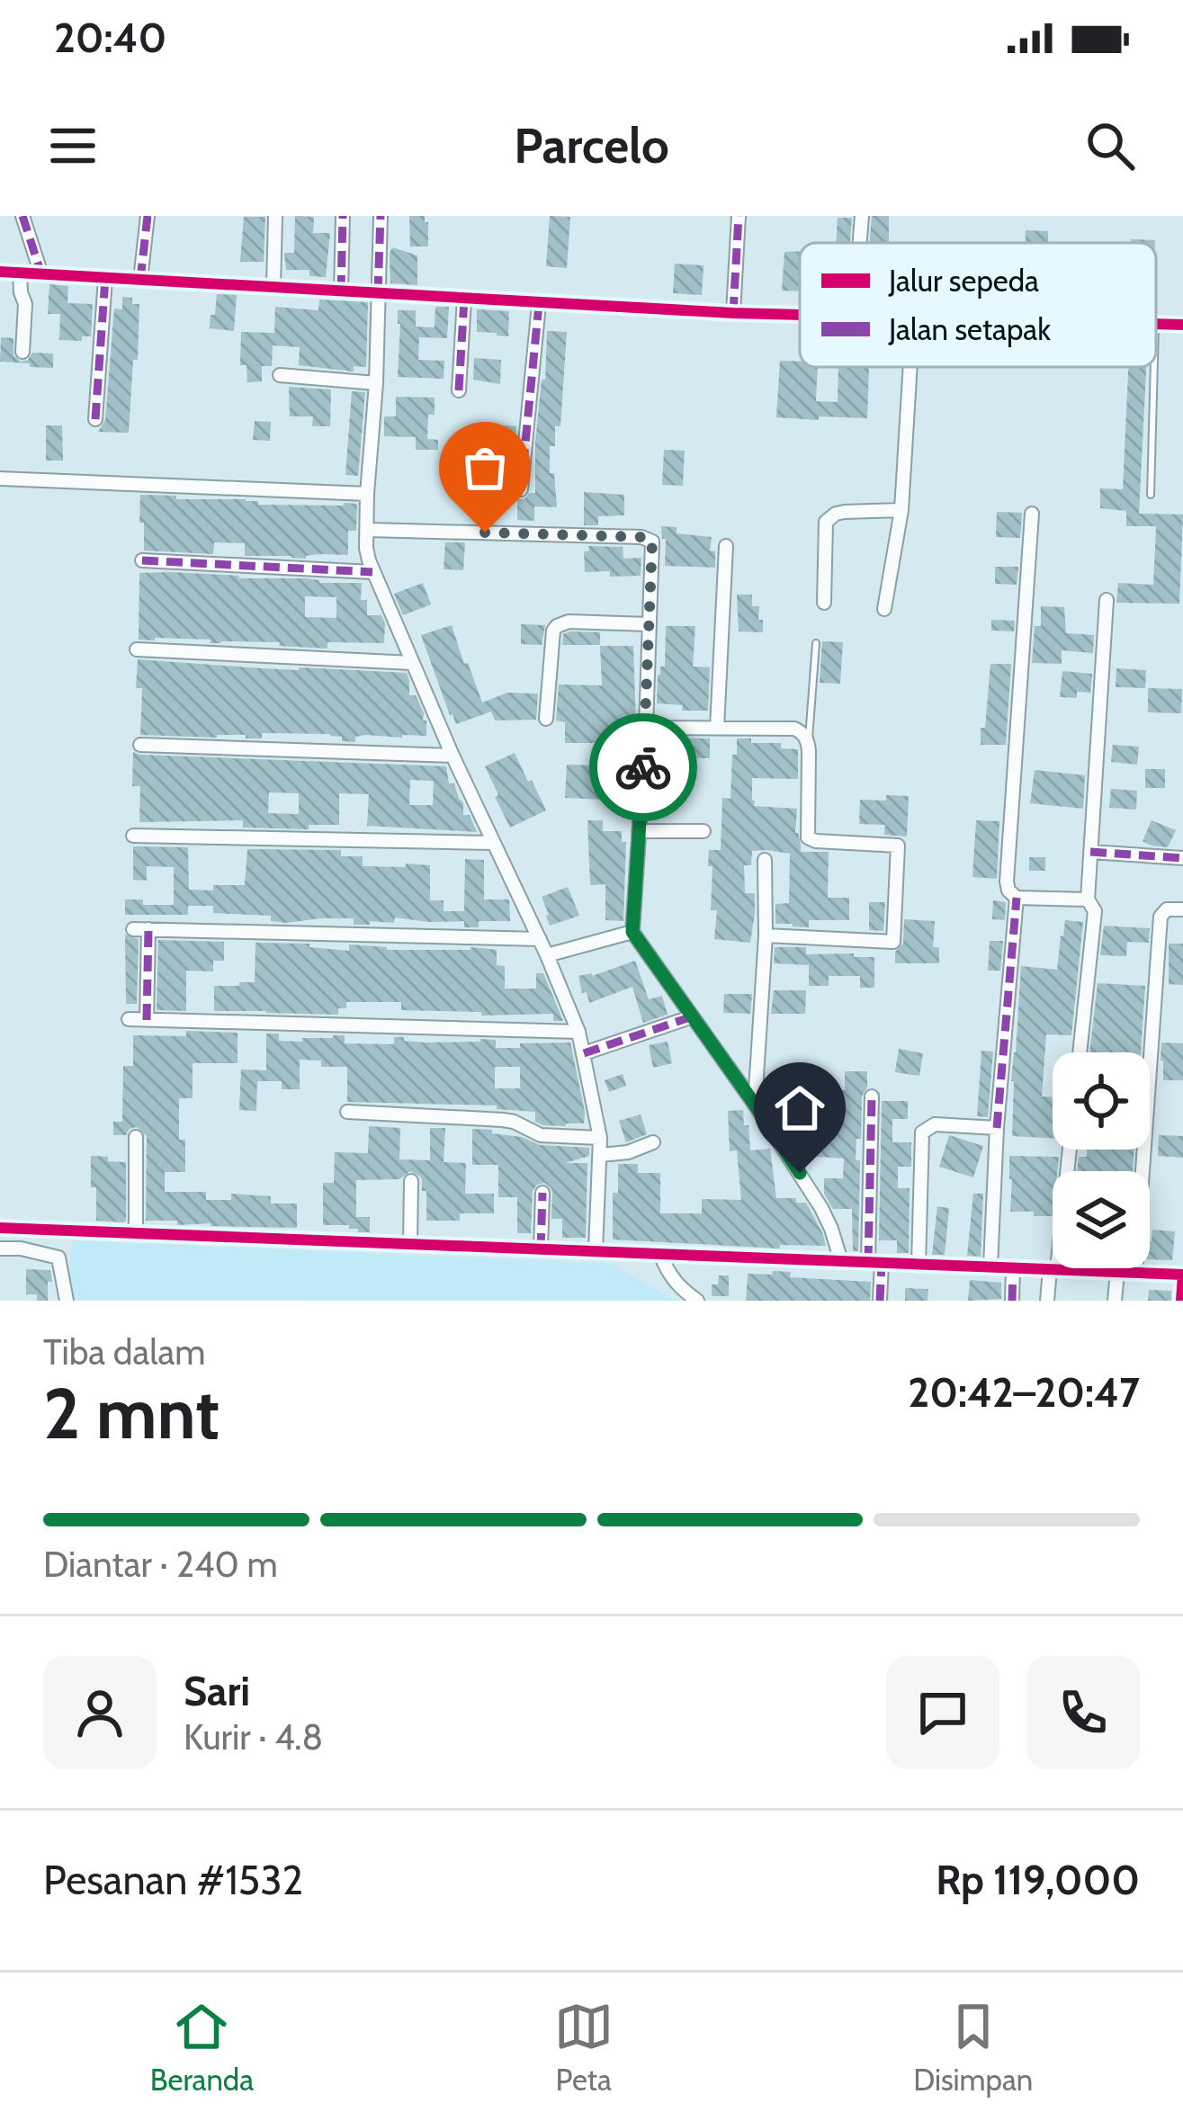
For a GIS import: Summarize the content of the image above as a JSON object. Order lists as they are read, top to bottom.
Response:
{
  "legend": ["Jalur sepeda", "Jalan setapak"],
  "page": {
    "status": "20:40",
    "header": "Parcelo",
    "heading": ["2 mnt", "Tiba dalam", "20:42–20:47"],
    "panel": [
      "Sari",
      "Kurir · 4.8",
      "Pesanan #1532",
      "Rp 119,000"
    ],
    "bar": "Diantar · 240 m",
    "tabs": ["Beranda", "Peta", "Disimpan"]
  }
}
